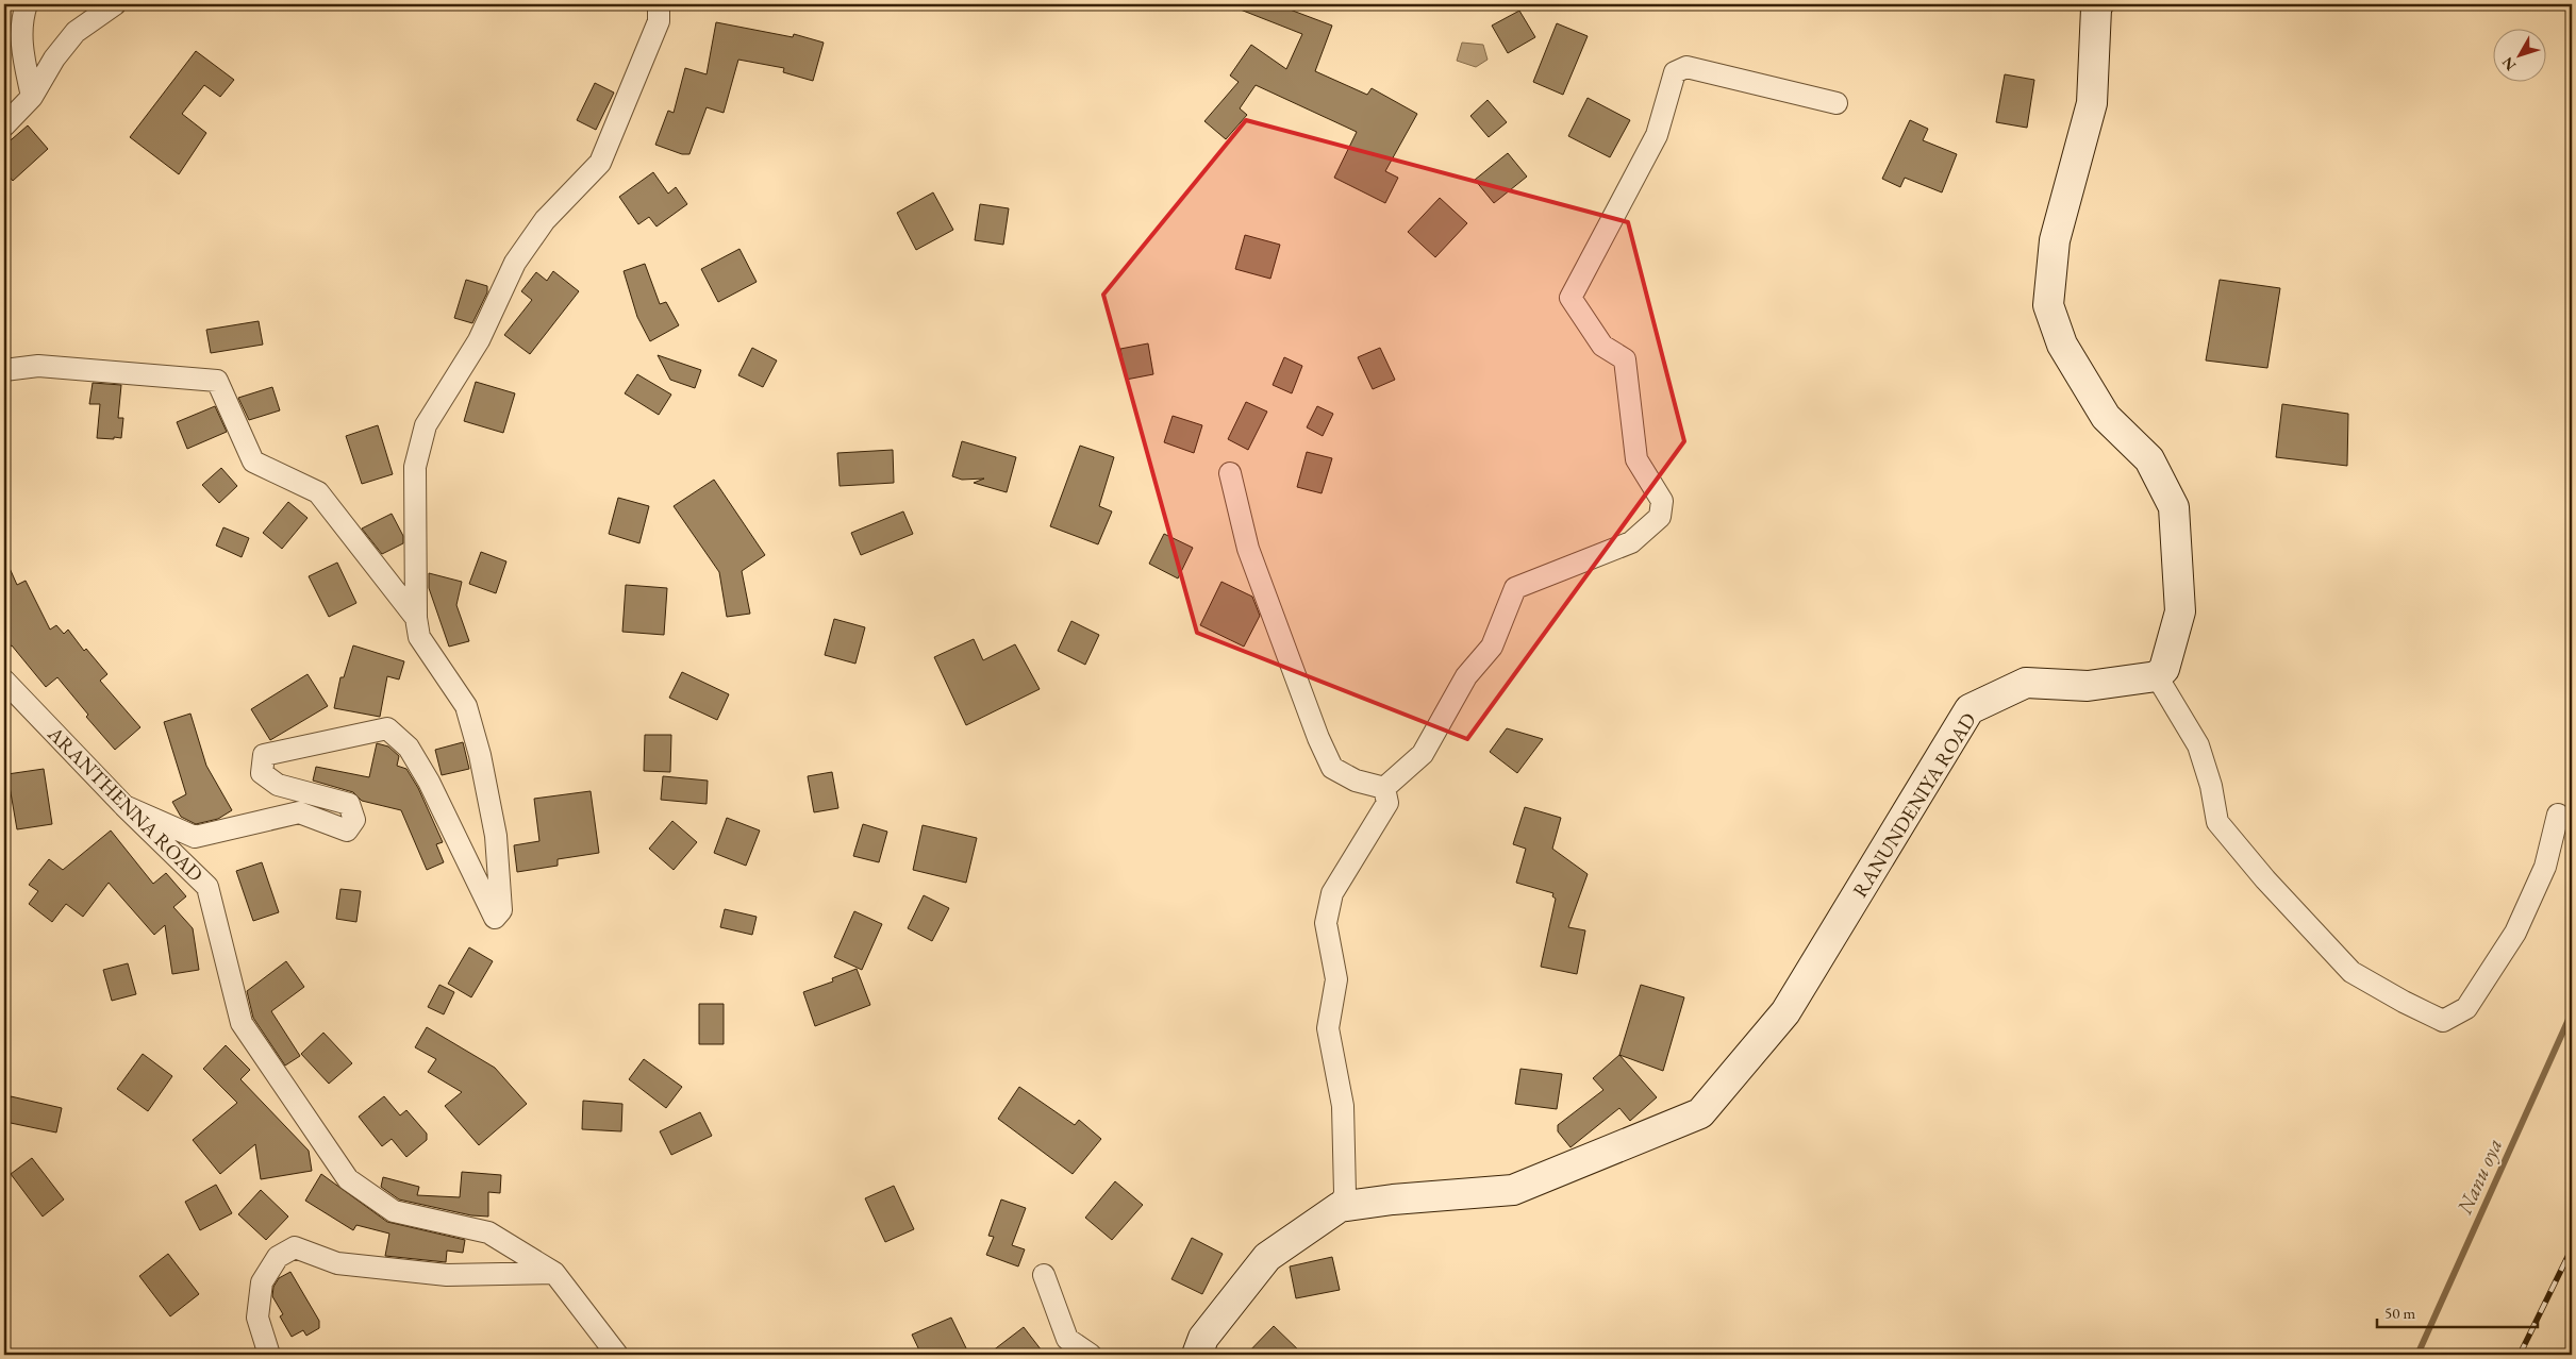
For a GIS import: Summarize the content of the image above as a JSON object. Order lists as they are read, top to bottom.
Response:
{
  "streets": {
    "main road": ["RANUNDENIYA ROAD"],
    "street": ["ARANTHENNA ROAD"]
  },
  "water": ["Nanu oya"],
  "scale_bar": "50 m",
  "north": "bottom left"
}
